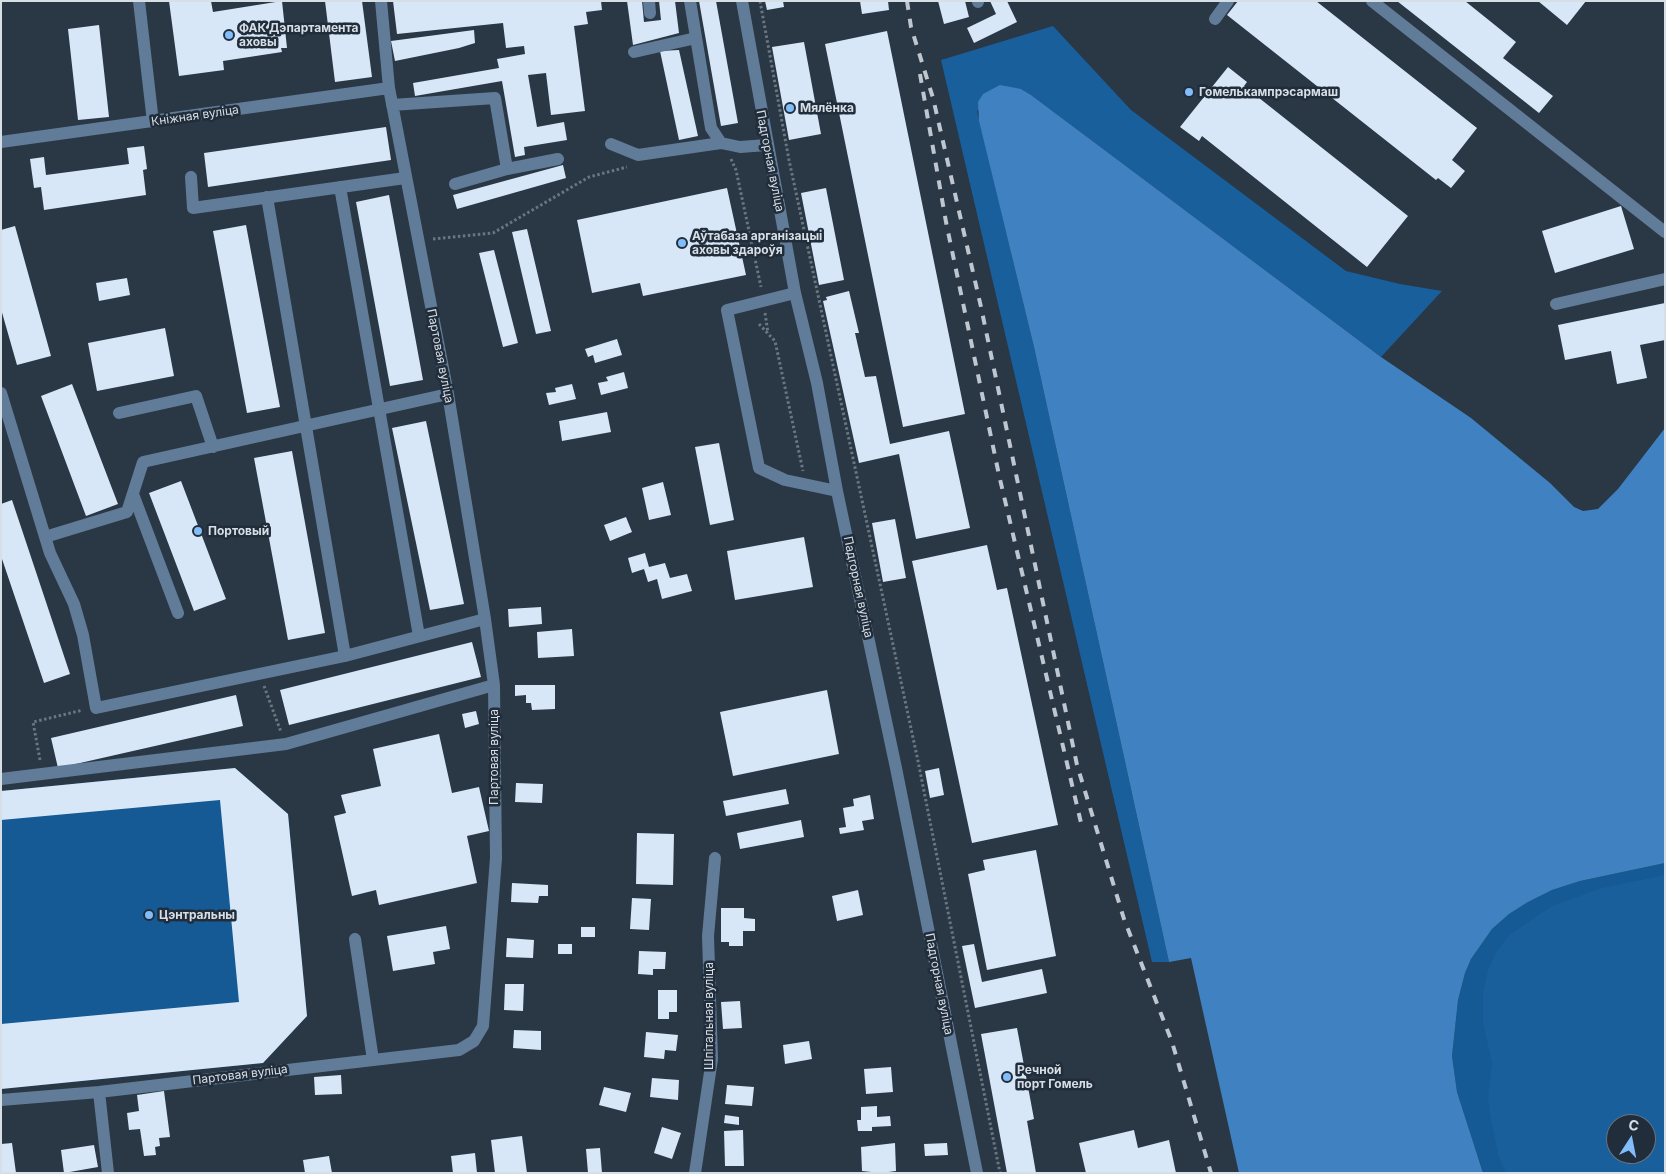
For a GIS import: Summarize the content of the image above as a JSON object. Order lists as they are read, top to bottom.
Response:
{
  "streets": {
    "street": [
      "Кніжная вуліца",
      "Падгорная вуліца",
      "Партовая вуліца",
      "Шпітальная вуліца"
    ]
  },
  "crossings": [
    ["Кніжная вуліца", "Партовая вуліца"]
  ],
  "places": [
    "ФАК Дэпартамента аховы",
    "Гомелькампрэсармаш",
    "Мялёнка",
    "Аўтабаза арганізацыі аховы здароўя",
    "Портовый",
    "Цэнтральны",
    "Речной порт Гомель"
  ],
  "north": "top"
}
